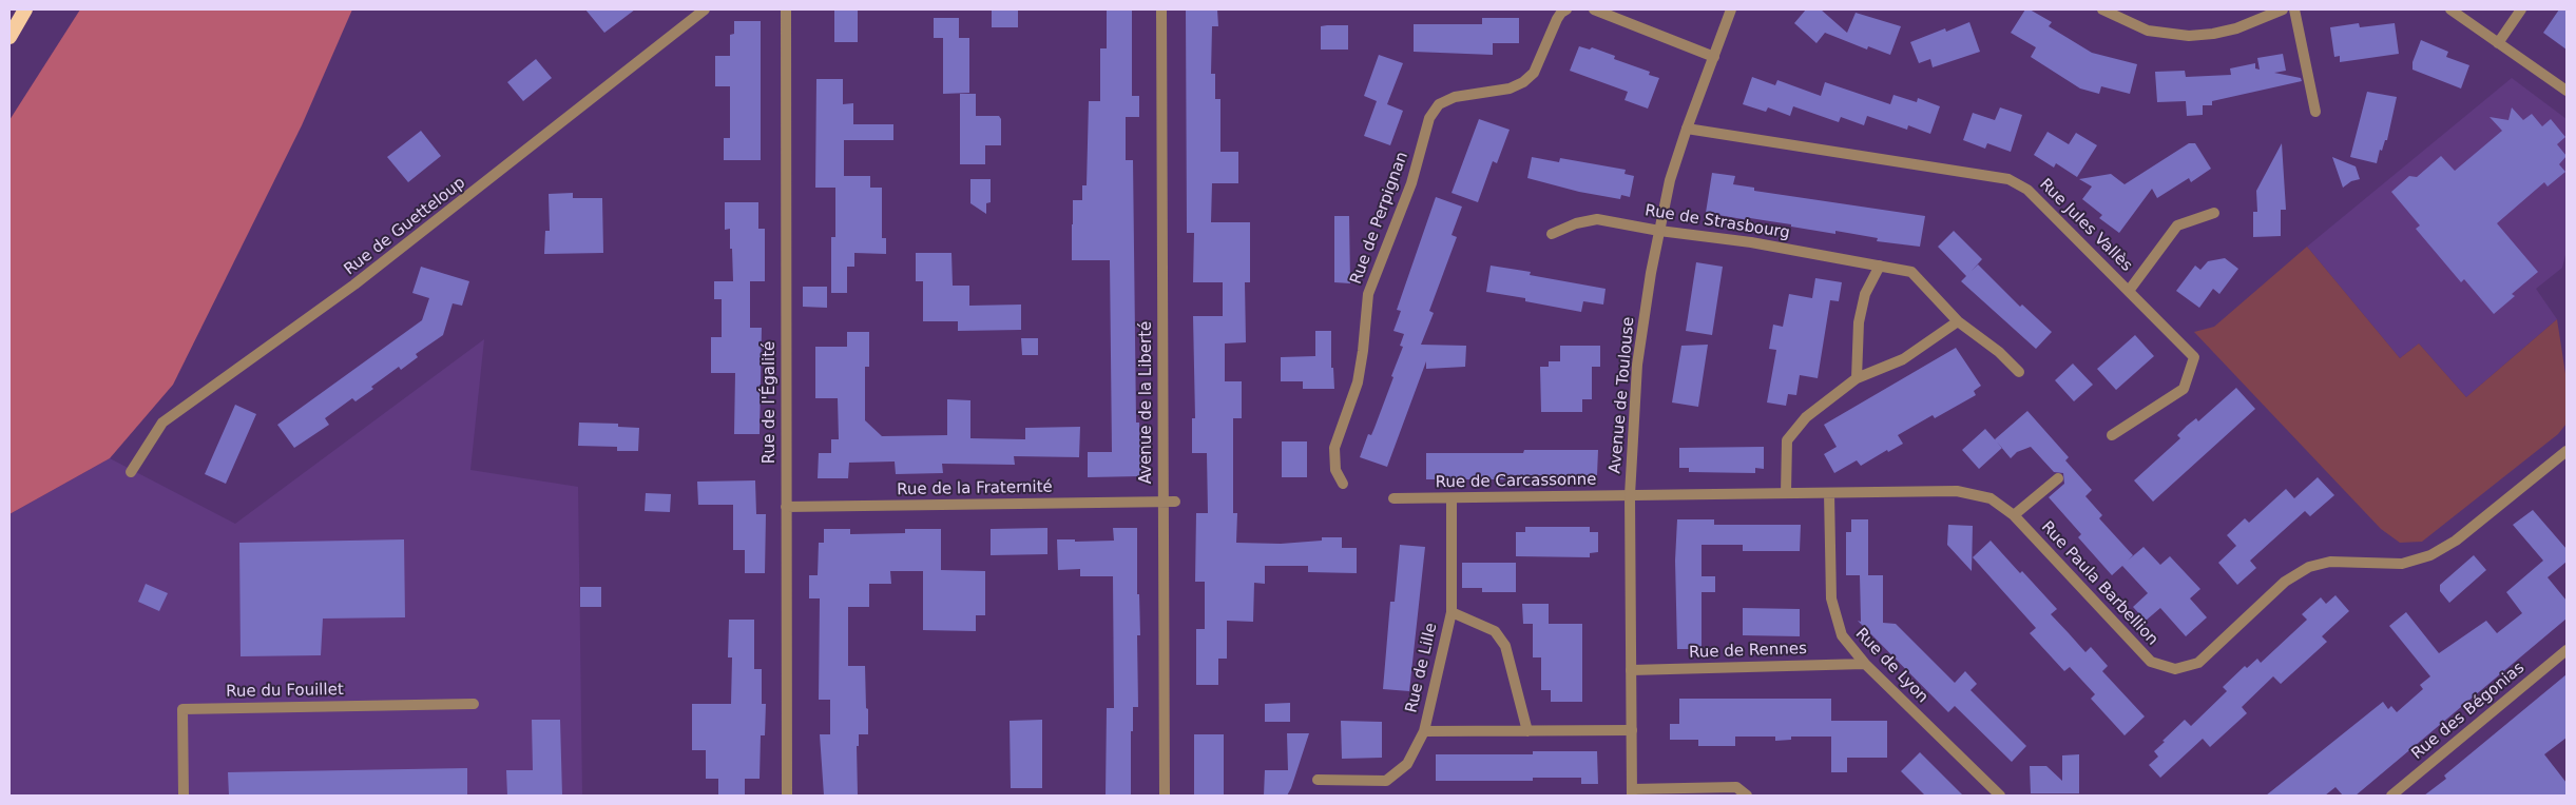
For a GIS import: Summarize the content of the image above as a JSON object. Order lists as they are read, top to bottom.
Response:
{
  "streets": {
    "street": [
      "Rue de Perpignan",
      "Rue de Strasbourg",
      "Rue Jules Vallès",
      "Rue de Guetteloup",
      "Avenue de Toulouse",
      "Rue de l'Égalité",
      "Avenue de la Liberté",
      "Rue de Carcassonne",
      "Rue de la Fraternité",
      "Rue Paula Barbellion",
      "Rue de Rennes",
      "Rue de Lyon",
      "Rue de Lille",
      "Rue du Fouillet",
      "Rue des Bégonias"
    ]
  },
  "crossings": [
    ["Rue de Strasbourg", "Avenue de Toulouse"],
    ["Rue Jules Vallès", "Avenue de Toulouse"],
    ["Avenue de Toulouse", "Rue de Carcassonne"],
    ["Avenue de Toulouse", "Rue de Rennes"],
    ["Avenue de Toulouse", "Rue de Lille"],
    ["Rue de l'Égalité", "Rue de la Fraternité"],
    ["Avenue de la Liberté", "Rue de la Fraternité"],
    ["Rue de Carcassonne", "Rue Paula Barbellion"],
    ["Rue de Carcassonne", "Rue de Lyon"],
    ["Rue de Carcassonne", "Rue de Lille"],
    ["Rue Paula Barbellion", "Rue de Lyon"],
    ["Rue de Rennes", "Rue de Lyon"]
  ]
}
